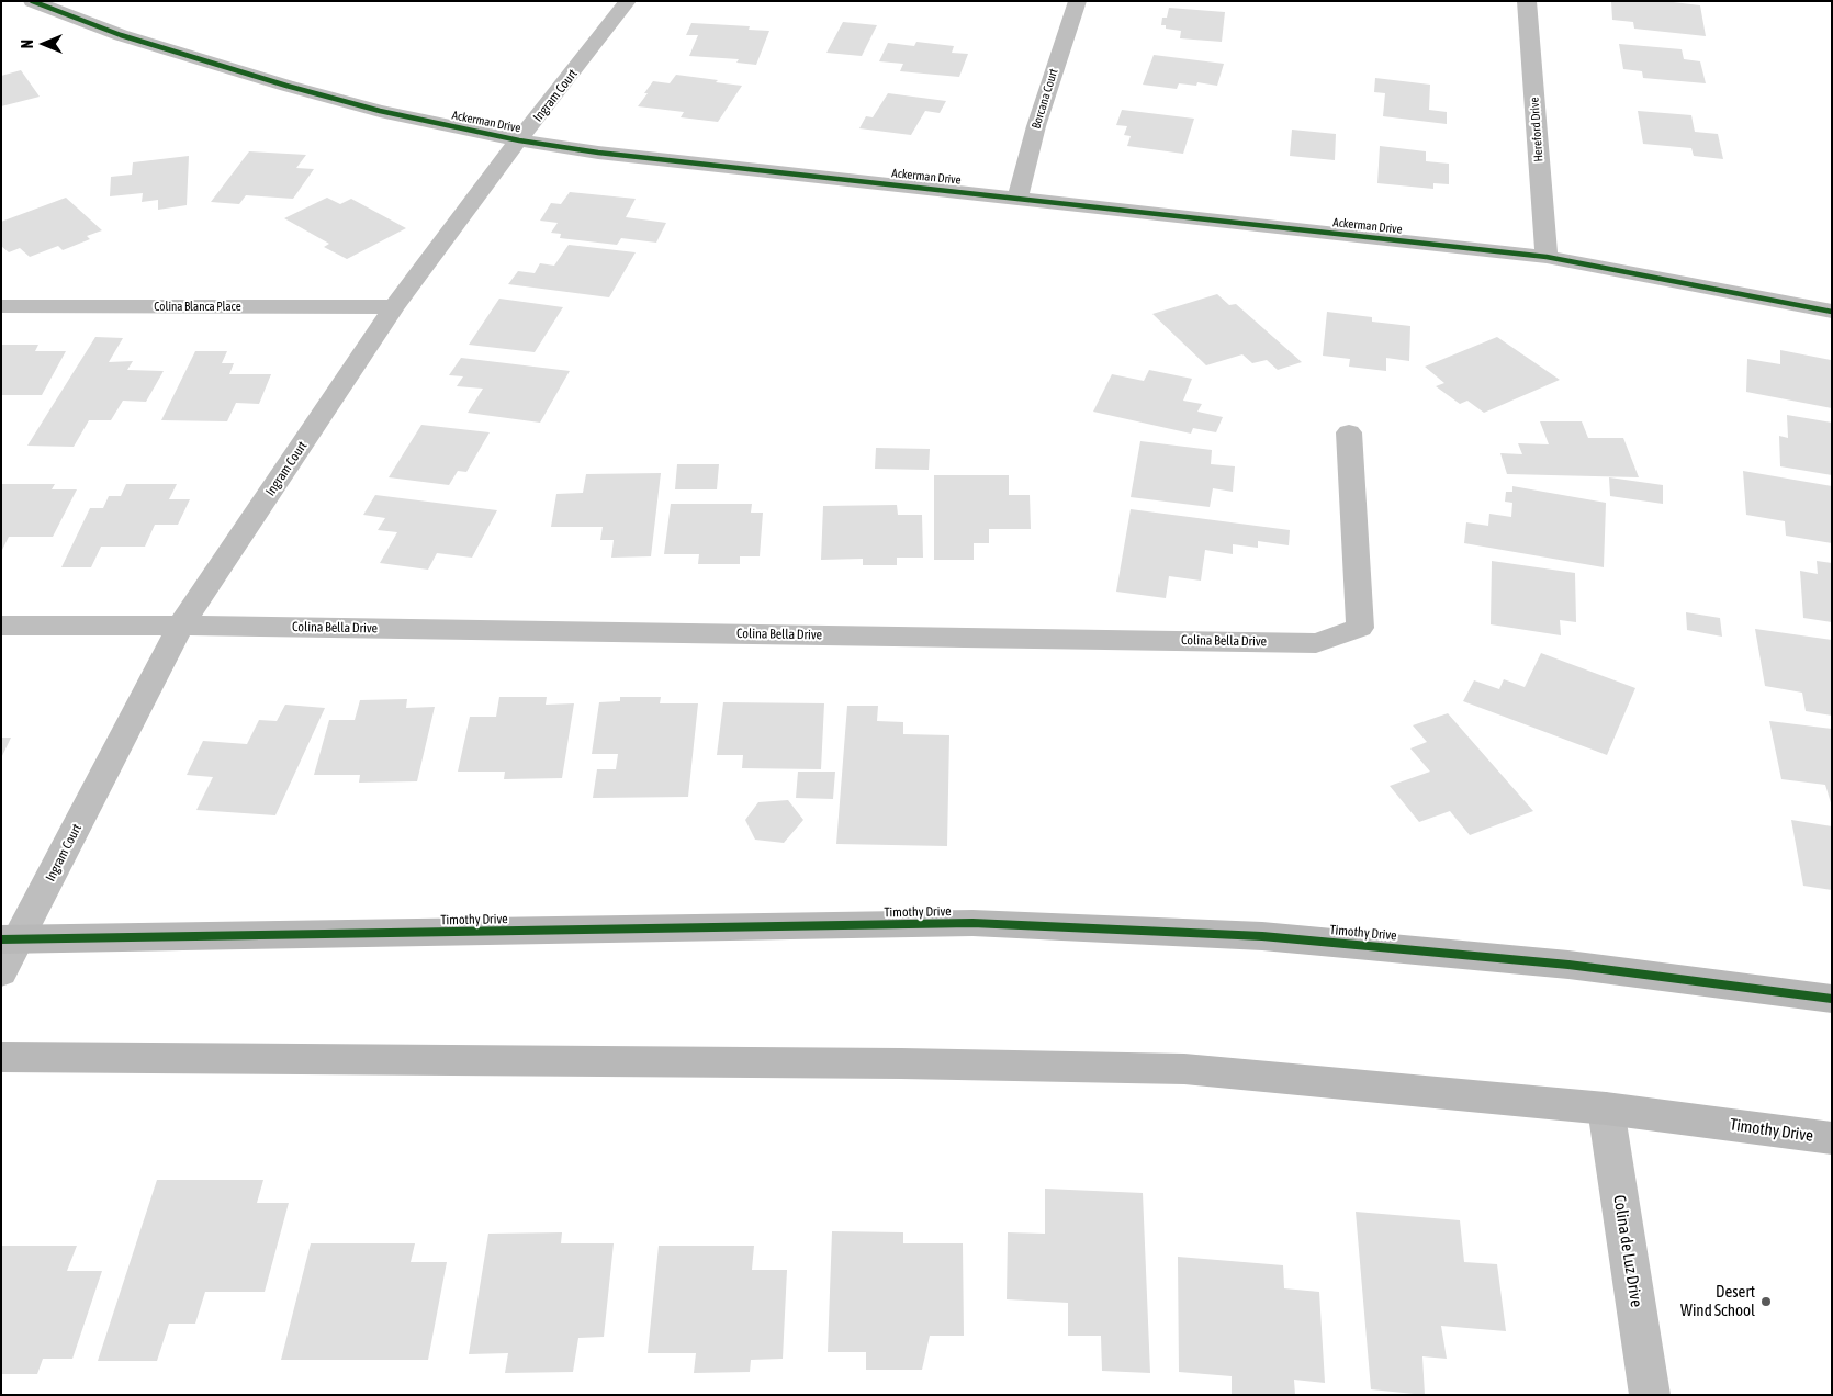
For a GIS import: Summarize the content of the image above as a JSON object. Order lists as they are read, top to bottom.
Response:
{
  "streets": {
    "street": [
      "Ingram Court",
      "Borcana Court",
      "Ackerman Drive",
      "Hereford Drive",
      "Colina Blanca Place",
      "Colina Bella Drive",
      "Timothy Drive",
      "Colina de Luz Drive"
    ]
  },
  "crossings": [
    ["Ingram Court", "Ackerman Drive"],
    ["Ingram Court", "Colina Blanca Place"],
    ["Ingram Court", "Colina Bella Drive"],
    ["Ingram Court", "Timothy Drive"],
    ["Borcana Court", "Ackerman Drive"],
    ["Ackerman Drive", "Hereford Drive"],
    ["Timothy Drive", "Colina de Luz Drive"]
  ],
  "places": ["Desert Wind School"],
  "north": "left"
}
